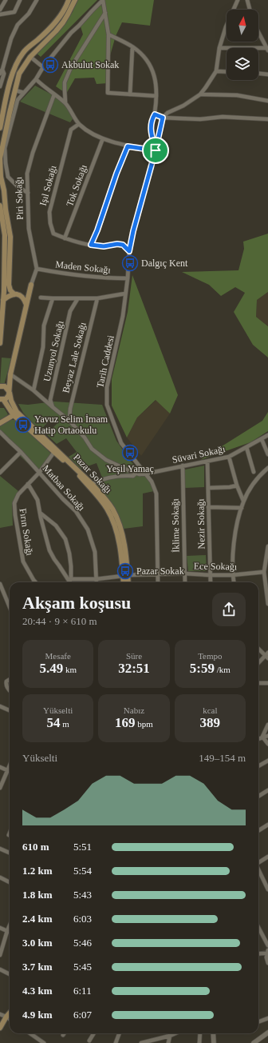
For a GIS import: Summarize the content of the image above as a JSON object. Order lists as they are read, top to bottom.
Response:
{
  "streets": {
    "main road": ["Pazar Sokağı"],
    "street": [
      "Işıl Sokağı",
      "Tok Sokağı",
      "Piri Sokağı",
      "Maden Sokağı",
      "Uzunyol Sokağı",
      "Beyaz Lale Sokağı",
      "Tarih Caddesi",
      "Süvari Sokağı",
      "Matbaa Sokağı",
      "Nezir Sokağı",
      "İklime Sokağı",
      "Fırın Sokağı",
      "Ece Sokağı"
    ]
  },
  "crossings": [
    ["Işıl Sokağı", "Tok Sokağı"],
    ["Işıl Sokağı", "Tarih Caddesi"],
    ["Piri Sokağı", "Maden Sokağı"],
    ["Maden Sokağı", "Tarih Caddesi"],
    ["Uzunyol Sokağı", "Beyaz Lale Sokağı"],
    ["Uzunyol Sokağı", "Tarih Caddesi"],
    ["Uzunyol Sokağı", "Süvari Sokağı"],
    ["Tarih Caddesi", "Süvari Sokağı"],
    ["Tarih Caddesi", "Ece Sokağı"],
    ["Süvari Sokağı", "Nezir Sokağı"],
    ["Süvari Sokağı", "İklime Sokağı"],
    ["Pazar Sokağı", "Fırın Sokağı"],
    ["Pazar Sokağı", "Ece Sokağı"],
    ["Matbaa Sokağı", "Fırın Sokağı"],
    ["Matbaa Sokağı", "Ece Sokağı"],
    ["Nezir Sokağı", "Ece Sokağı"],
    ["İklime Sokağı", "Ece Sokağı"]
  ],
  "places": {
    "bus stop": [
      "Akbulut Sokak",
      "Dalgıç Kent",
      "Yavuz Selim İmam Hatip Ortaokulu",
      "Yeşil Yamaç",
      "Pazar Sokak"
    ]
  },
  "north": "top",
  "page": {
    "heading": ["Akşam koşusu", "20:44 · 9 × 610 m"],
    "stats": [
      ["Mesafe", "5.49 km"],
      ["Süre", "32:51"],
      ["Tempo", "5:59 /km"],
      ["Yükselti", "54 m"],
      ["Nabız", "169 bpm"],
      ["kcal", "389"]
    ],
    "chart": ["Yükselti", "149–154 m"],
    "list": [
      {
        "name": "610 m",
        "note": "5:51"
      },
      {
        "name": "1.2 km",
        "note": "5:54"
      },
      {
        "name": "1.8 km",
        "note": "5:43"
      },
      {
        "name": "2.4 km",
        "note": "6:03"
      },
      {
        "name": "3.0 km",
        "note": "5:46"
      },
      {
        "name": "3.7 km",
        "note": "5:45"
      },
      {
        "name": "4.3 km",
        "note": "6:11"
      },
      {
        "name": "4.9 km",
        "note": "6:07"
      }
    ]
  }
}
